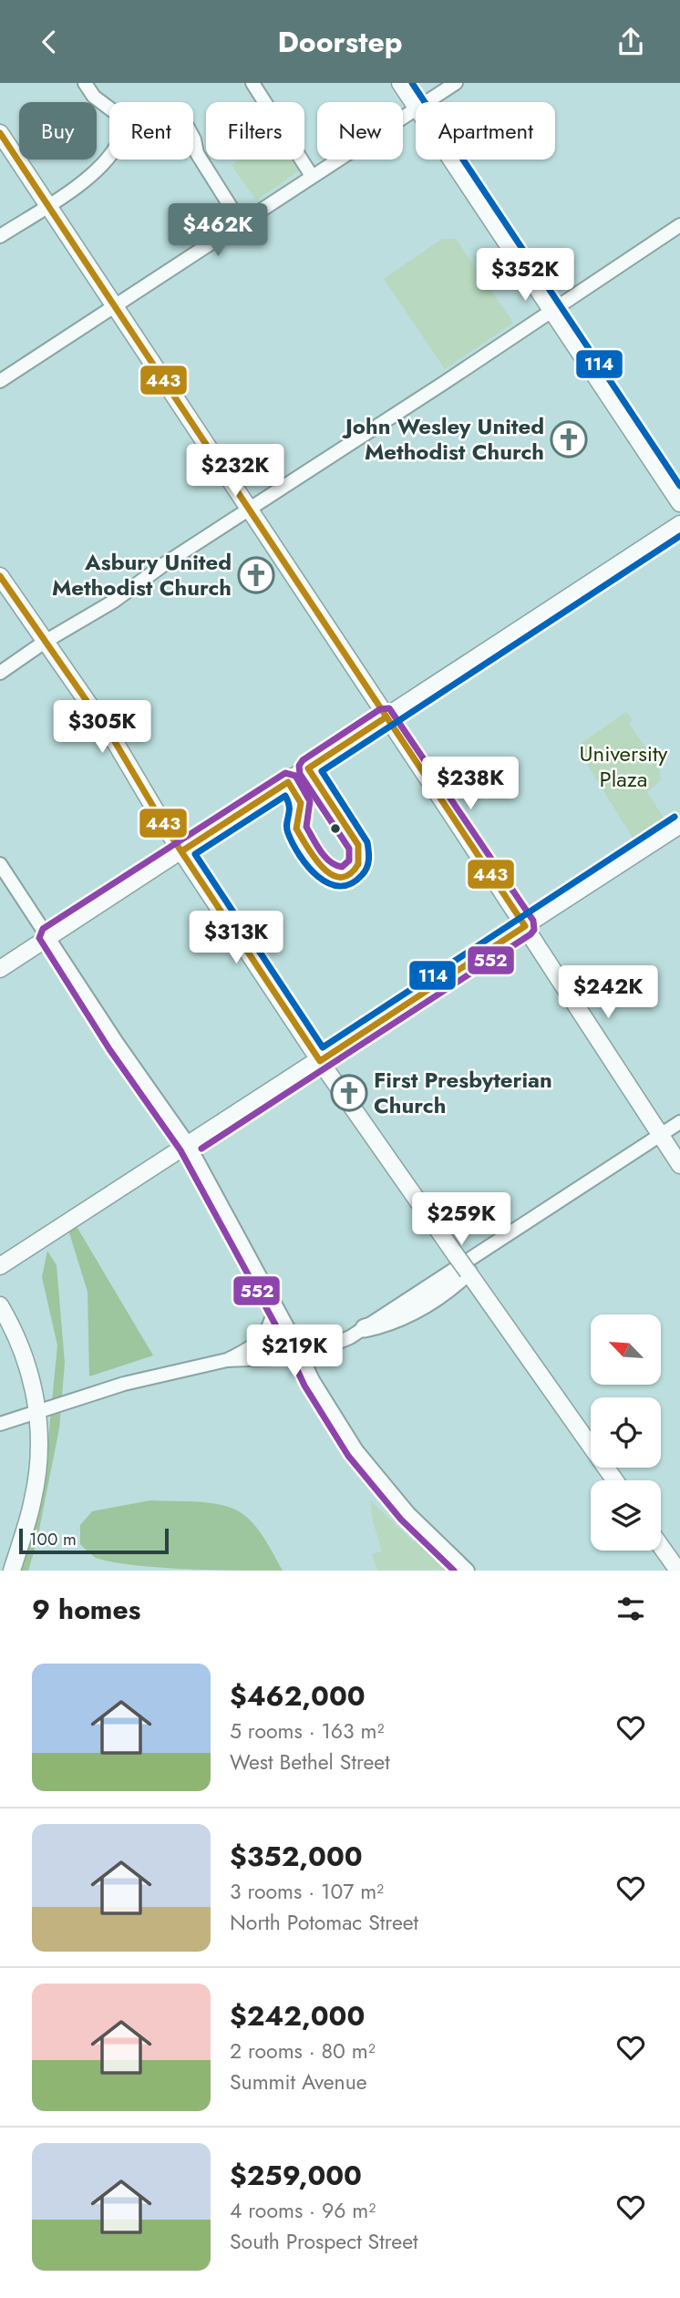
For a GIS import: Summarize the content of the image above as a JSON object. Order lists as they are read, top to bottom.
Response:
{
  "parks": ["University Plaza"],
  "places": {
    "church": ["John Wesley United Methodist Church", "Asbury United Methodist Church", "First Presbyterian Church"]
  },
  "lines": ["transit line 114", "transit line 443", "transit line 552"],
  "scale_bar": "100 m",
  "north": "top left",
  "page": {
    "header": "Doorstep",
    "chip": [
      "Buy",
      "Rent",
      "Filters",
      "New",
      "Apartment"
    ],
    "price": [
      "$462K",
      "$352K",
      "$232K",
      "$305K",
      "$238K",
      "$313K",
      "$242K",
      "$259K",
      "$219K"
    ],
    "scale": "100 m",
    "heading": "9 homes",
    "list": [
      {
        "name": "$462,000",
        "note": "5 rooms · 163 m² · West Bethel Street"
      },
      {
        "name": "$352,000",
        "note": "3 rooms · 107 m² · North Potomac Street"
      },
      {
        "name": "$242,000",
        "note": "2 rooms · 80 m² · Summit Avenue"
      },
      {
        "name": "$259,000",
        "note": "4 rooms · 96 m² · South Prospect Street"
      }
    ]
  }
}
